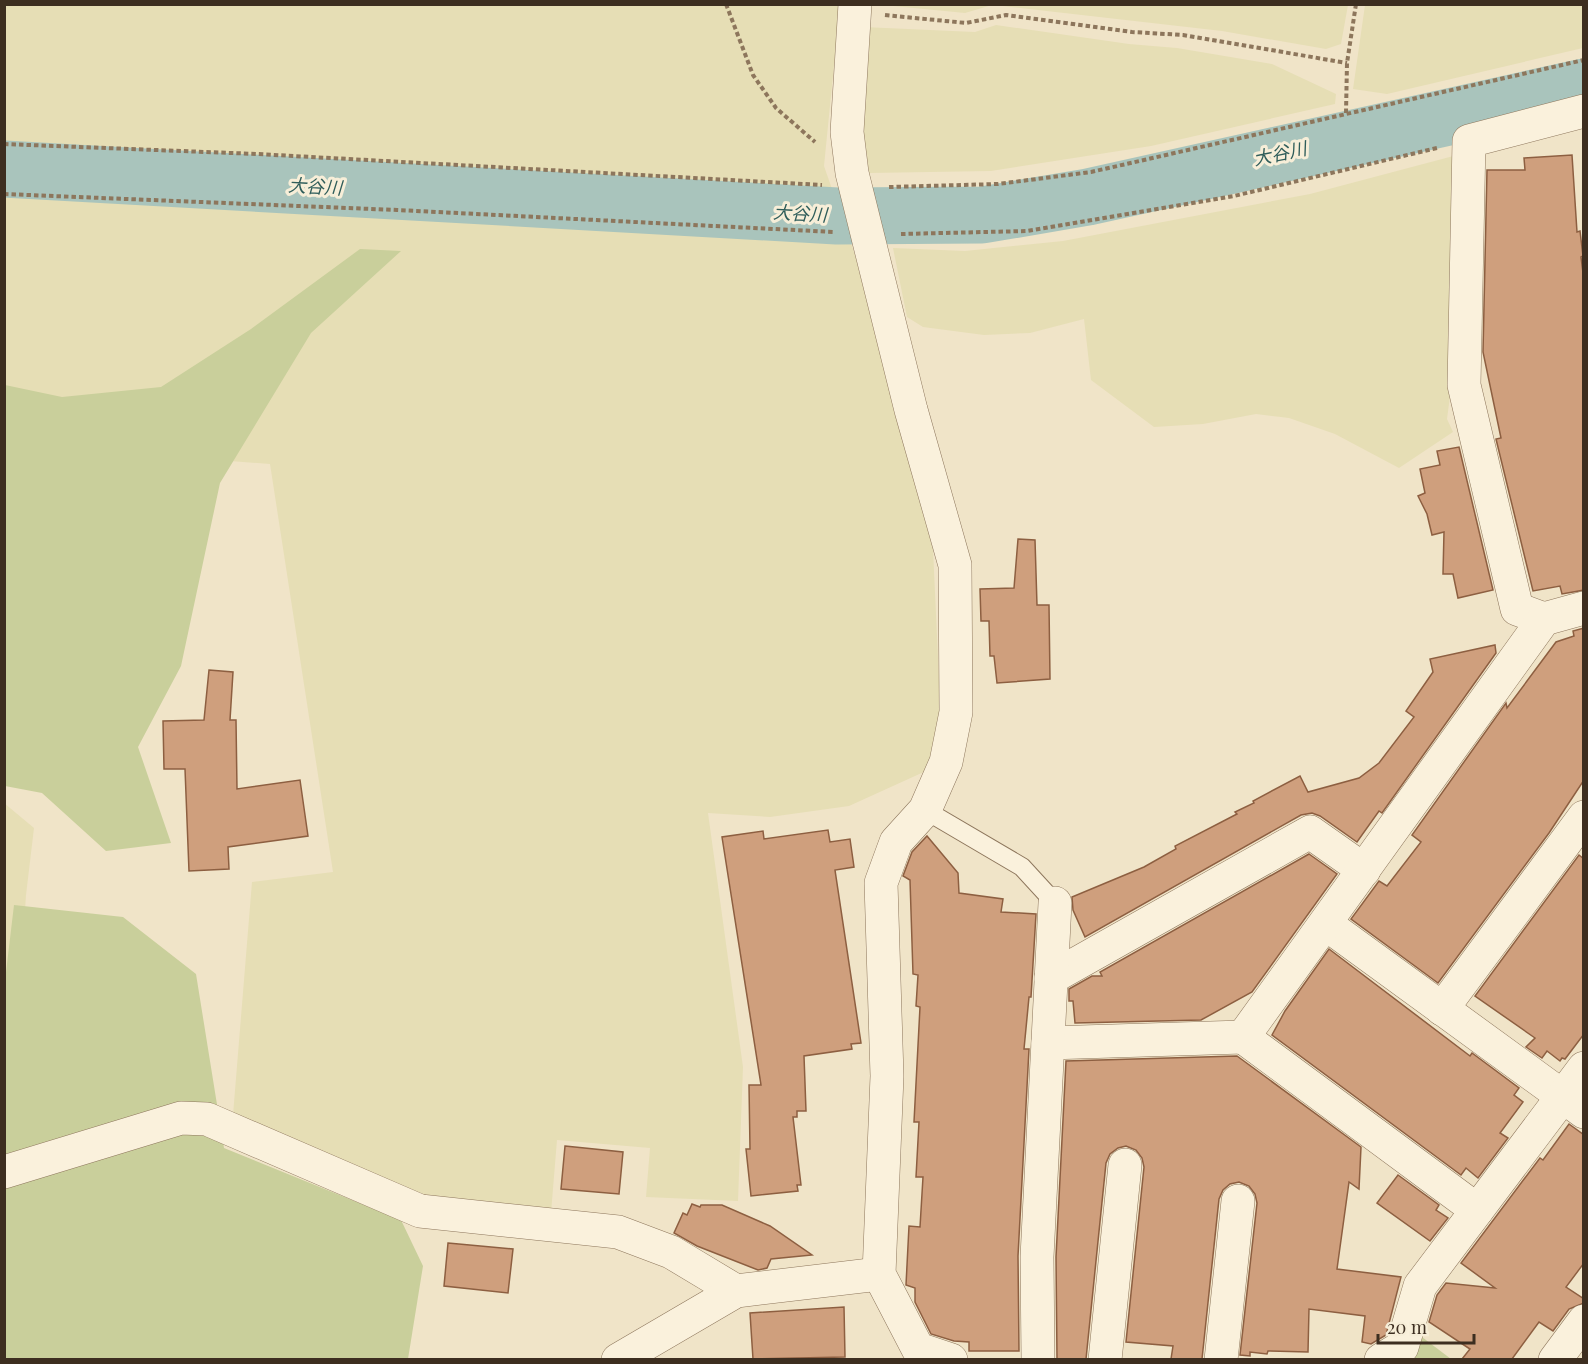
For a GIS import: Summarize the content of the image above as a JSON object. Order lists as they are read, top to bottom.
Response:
{
  "water": ["大谷川"],
  "scale_bar": "20 m"
}
